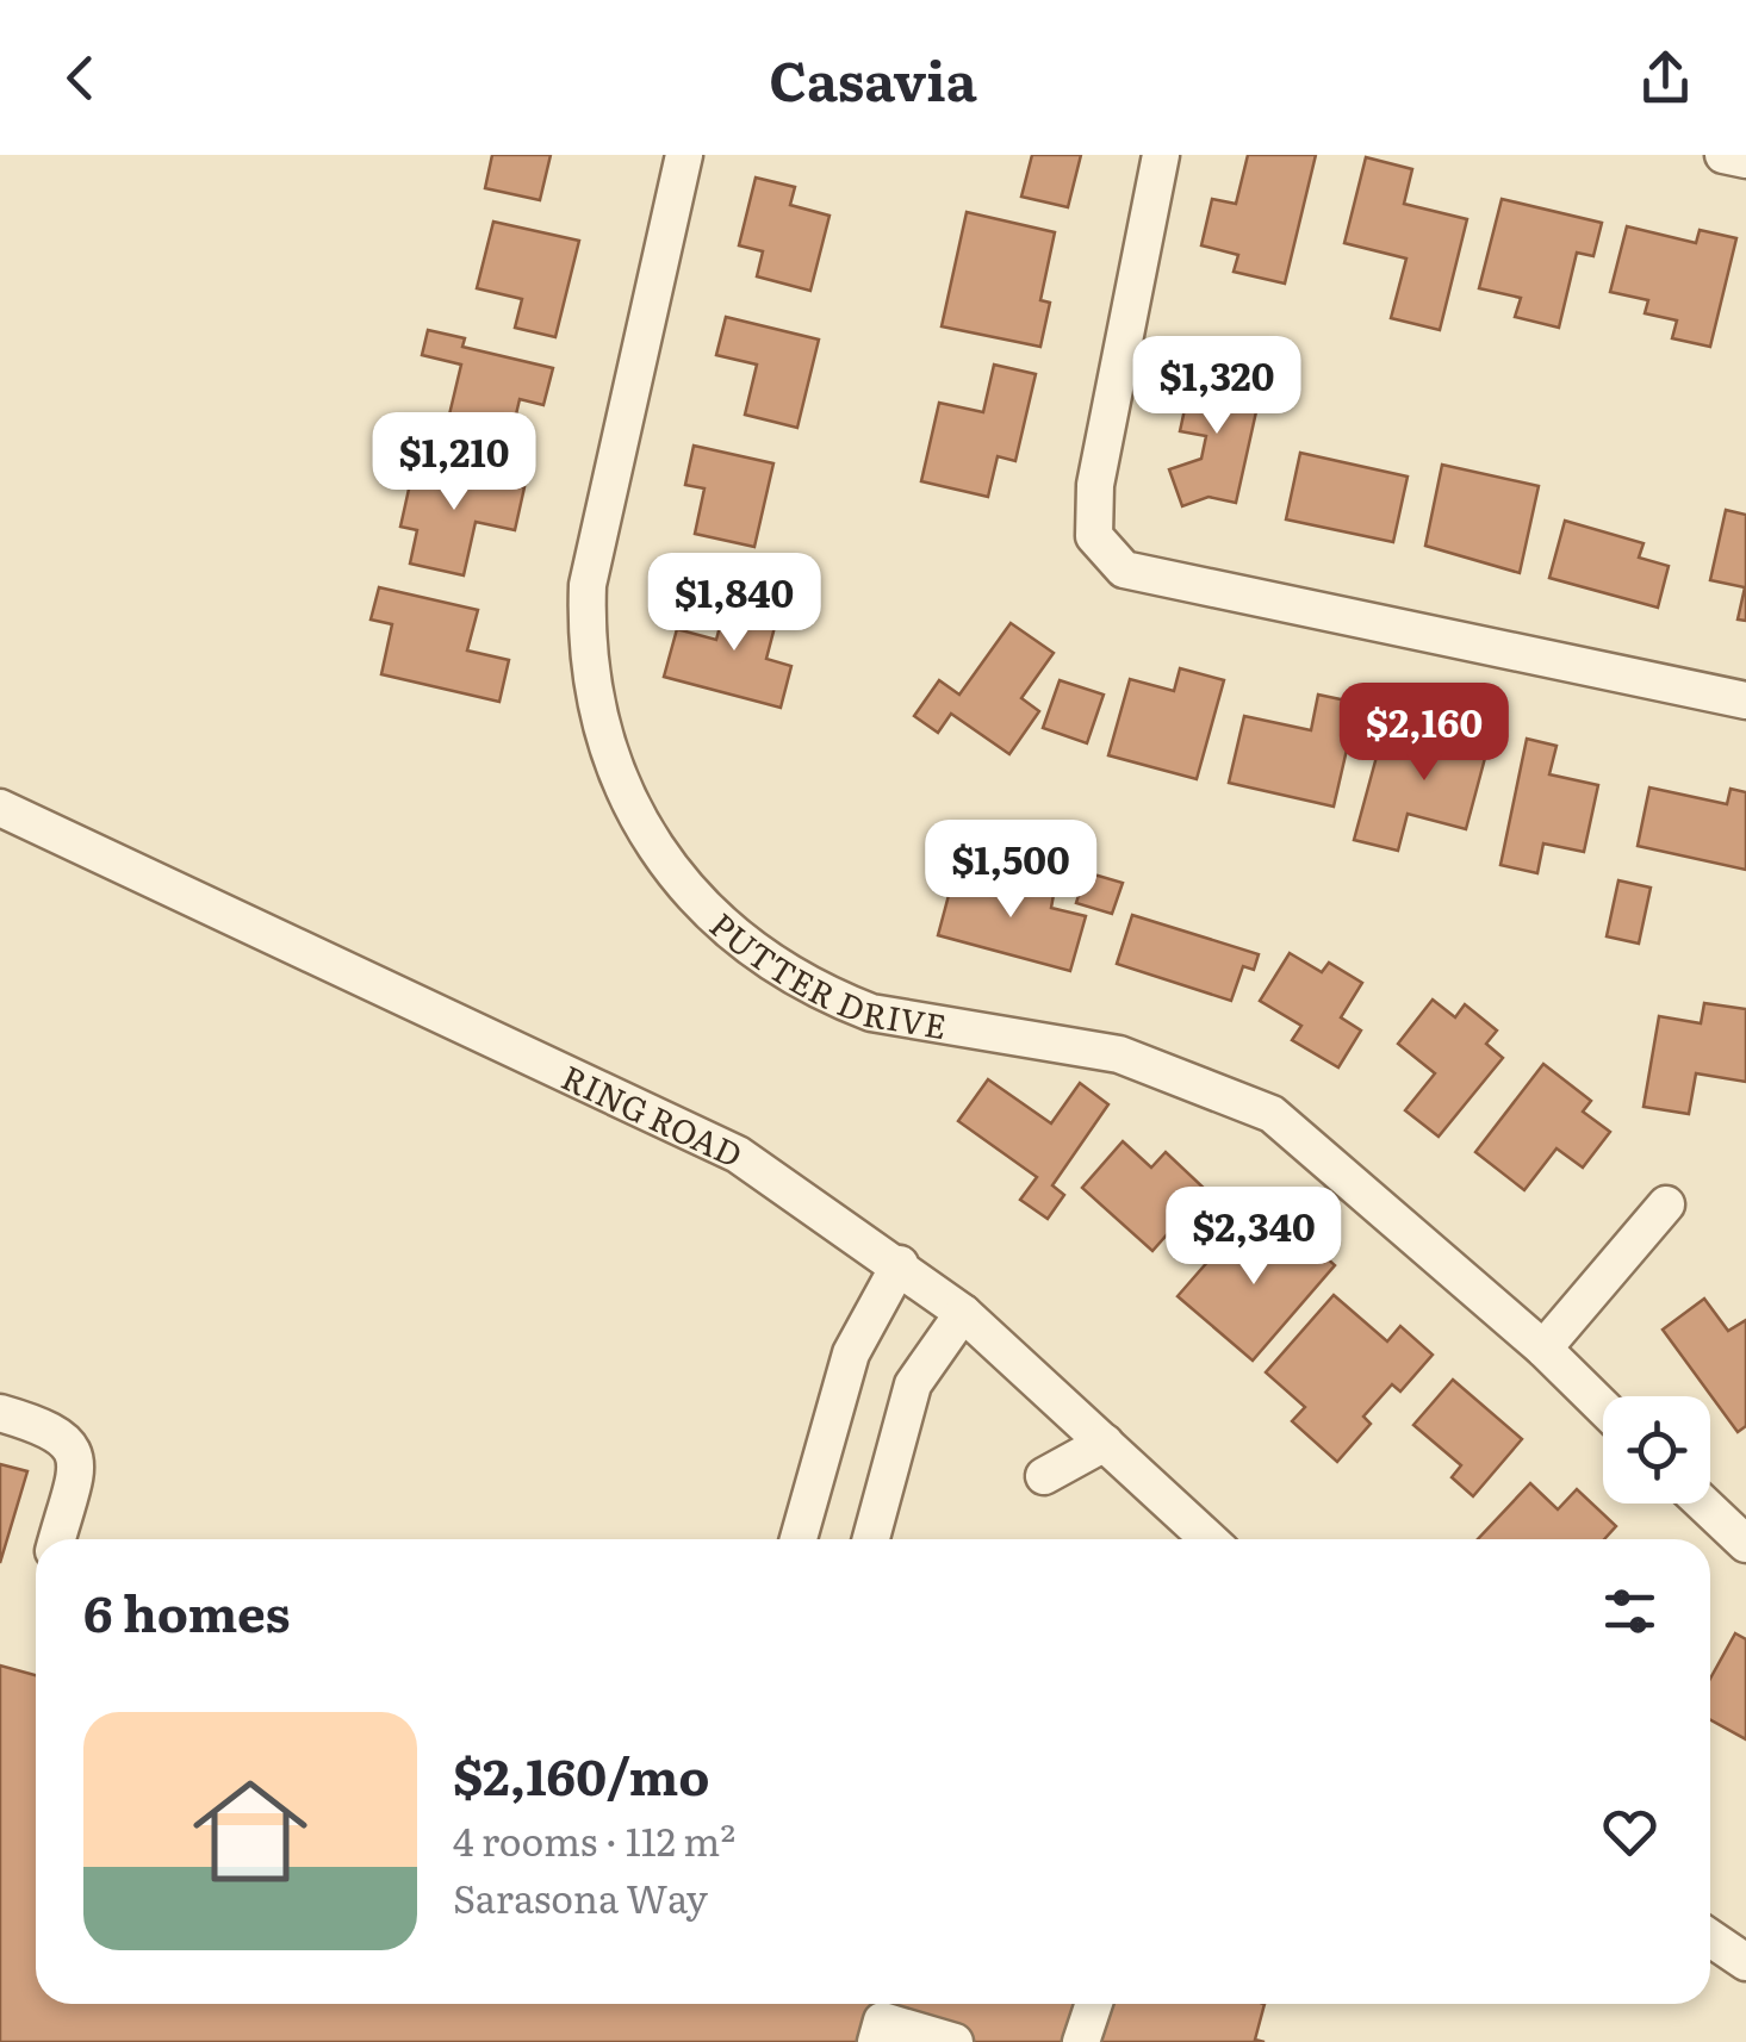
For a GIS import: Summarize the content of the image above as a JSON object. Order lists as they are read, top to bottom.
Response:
{
  "streets": {
    "street": ["PUTTER DRIVE", "RING ROAD"]
  },
  "page": {
    "header": "Casavia",
    "price": [
      "$1,320",
      "$1,210",
      "$1,840",
      "$2,160",
      "$1,500",
      "$2,340"
    ],
    "heading": "6 homes",
    "list": [
      {
        "name": "$2,160/mo",
        "note": "4 rooms · 112 m² · Sarasona Way"
      }
    ]
  }
}
